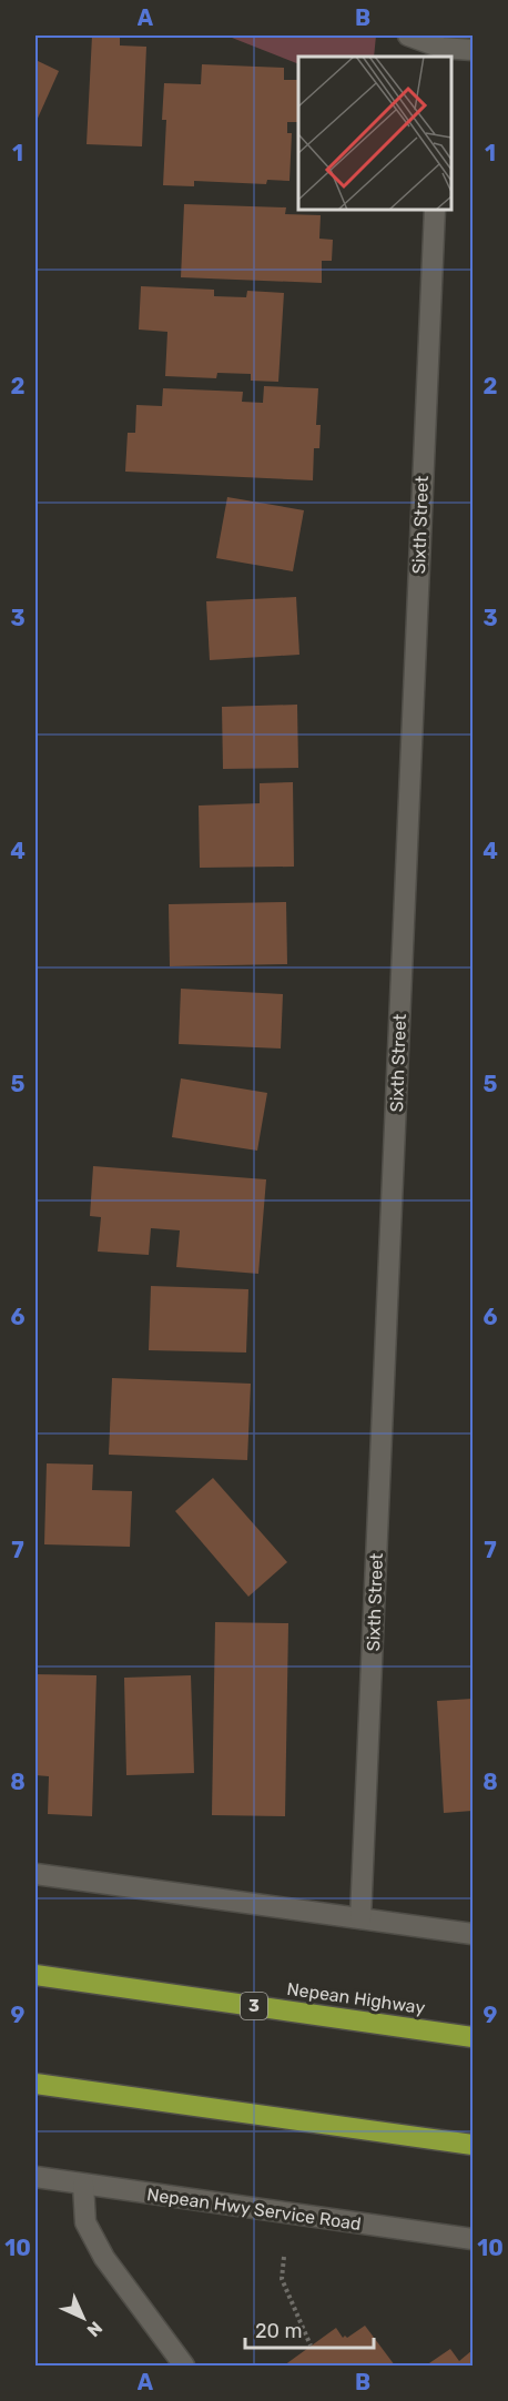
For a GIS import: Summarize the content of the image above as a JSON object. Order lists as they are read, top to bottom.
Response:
{
  "streets": {
    "highway": ["Nepean Highway", "3"],
    "street": ["Sixth Street", "Nepean Hwy Service Road"]
  },
  "scale_bar": "20 m",
  "north": "bottom right",
  "grid": {
    "columns": ["A", "B"],
    "rows": [
      "1",
      "2",
      "3",
      "4",
      "5",
      "6",
      "7",
      "8",
      "9",
      "10"
    ]
  }
}
